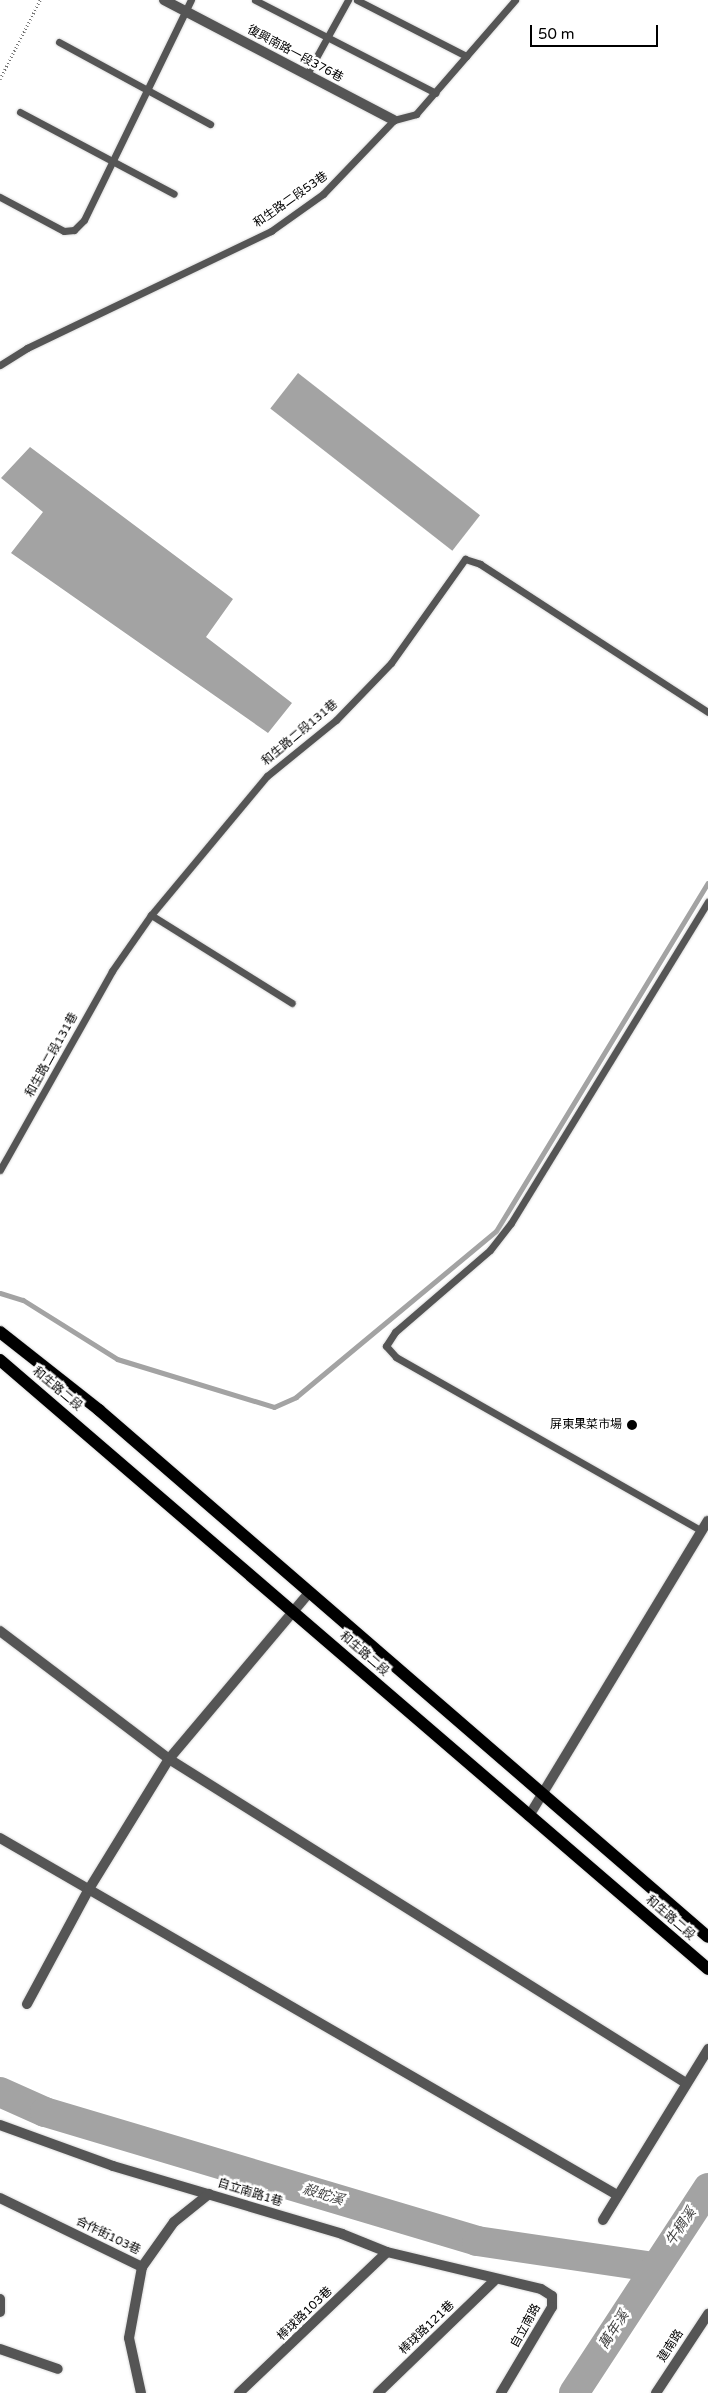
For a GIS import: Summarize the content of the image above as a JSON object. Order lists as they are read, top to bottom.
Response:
{
  "streets": {
    "main road": ["和生路二段"],
    "street": [
      "復興南路一段376巷",
      "自立南路1巷",
      "合作街103巷",
      "棒球路103巷",
      "自立南路",
      "棒球路121巷",
      "建南路"
    ],
    "lane": ["和生路二段53巷", "和生路二段131巷"]
  },
  "crossings": [
    ["復興南路一段376巷", "和生路二段53巷"],
    ["自立南路1巷", "合作街103巷"],
    ["自立南路1巷", "棒球路103巷"],
    ["自立南路1巷", "自立南路"],
    ["自立南路1巷", "棒球路121巷"],
    ["自立南路", "棒球路121巷"]
  ],
  "water": ["殺蛇溪", "牛稠溪", "萬年溪"],
  "places": ["屏東果菜市場"],
  "scale_bar": "50 m"
}
